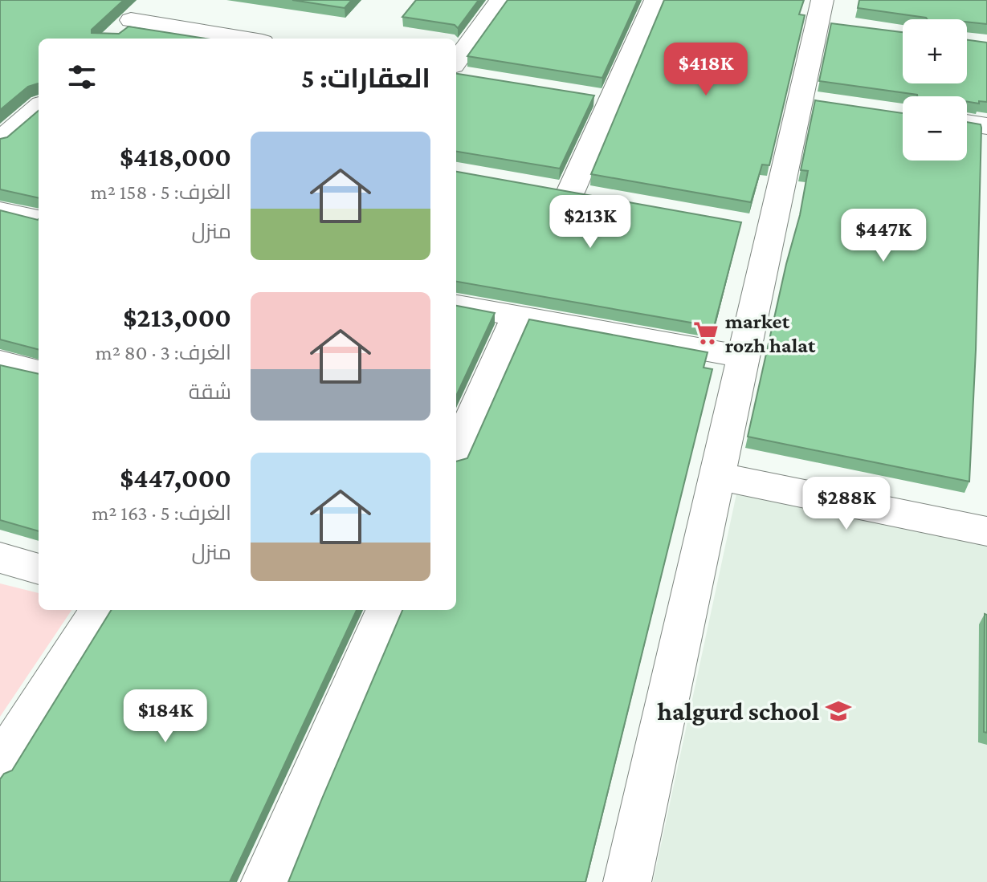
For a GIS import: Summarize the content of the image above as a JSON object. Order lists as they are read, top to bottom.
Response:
{
  "places": {
    "supermarket": ["market rozh halat"],
    "school or university": ["halgurd school"]
  },
  "page": {
    "map_buttons": ["+", "−"],
    "heading": "العقارات: 5",
    "price": [
      "$418K",
      "$213K",
      "$447K",
      "$288K",
      "$184K"
    ],
    "list": [
      {
        "name": "$418,000",
        "note": "الغرف: 5 · 158 m² · منزل"
      },
      {
        "name": "$213,000",
        "note": "الغرف: 3 · 80 m² · شقة"
      },
      {
        "name": "$447,000",
        "note": "الغرف: 5 · 163 m² · منزل"
      }
    ]
  }
}
